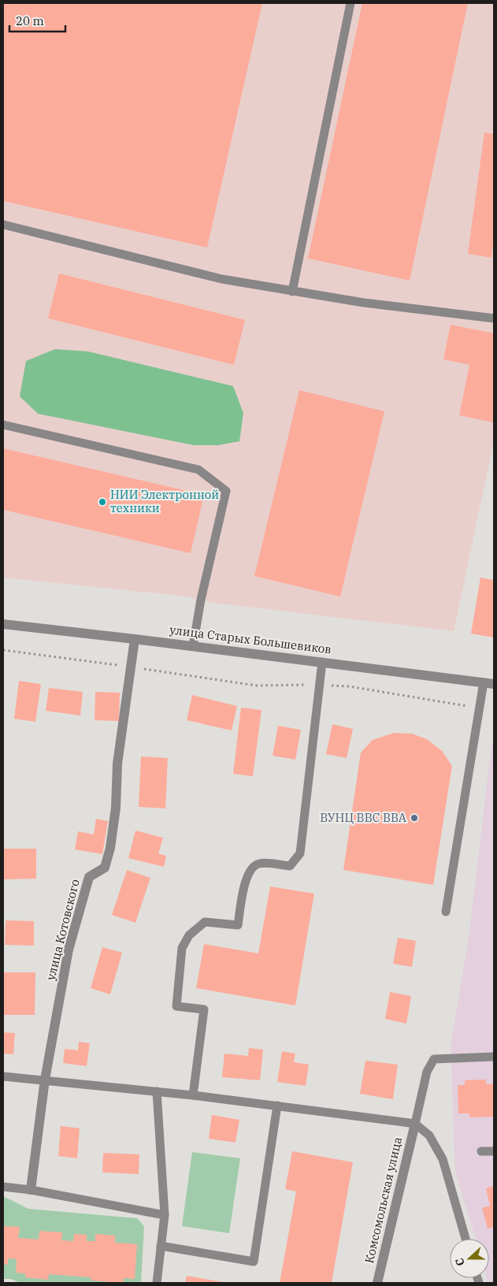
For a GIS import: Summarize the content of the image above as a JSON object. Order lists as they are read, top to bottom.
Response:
{
  "streets": {
    "street": ["улица Старых Большевиков", "улица Котовского", "Комсомольская улица"]
  },
  "crossings": [
    ["улица Старых Большевиков", "улица Котовского"]
  ],
  "places": ["НИИ Электронной техники", "ВУНЦ ВВС ВВА"],
  "scale_bar": "20 m",
  "north": "left"
}
